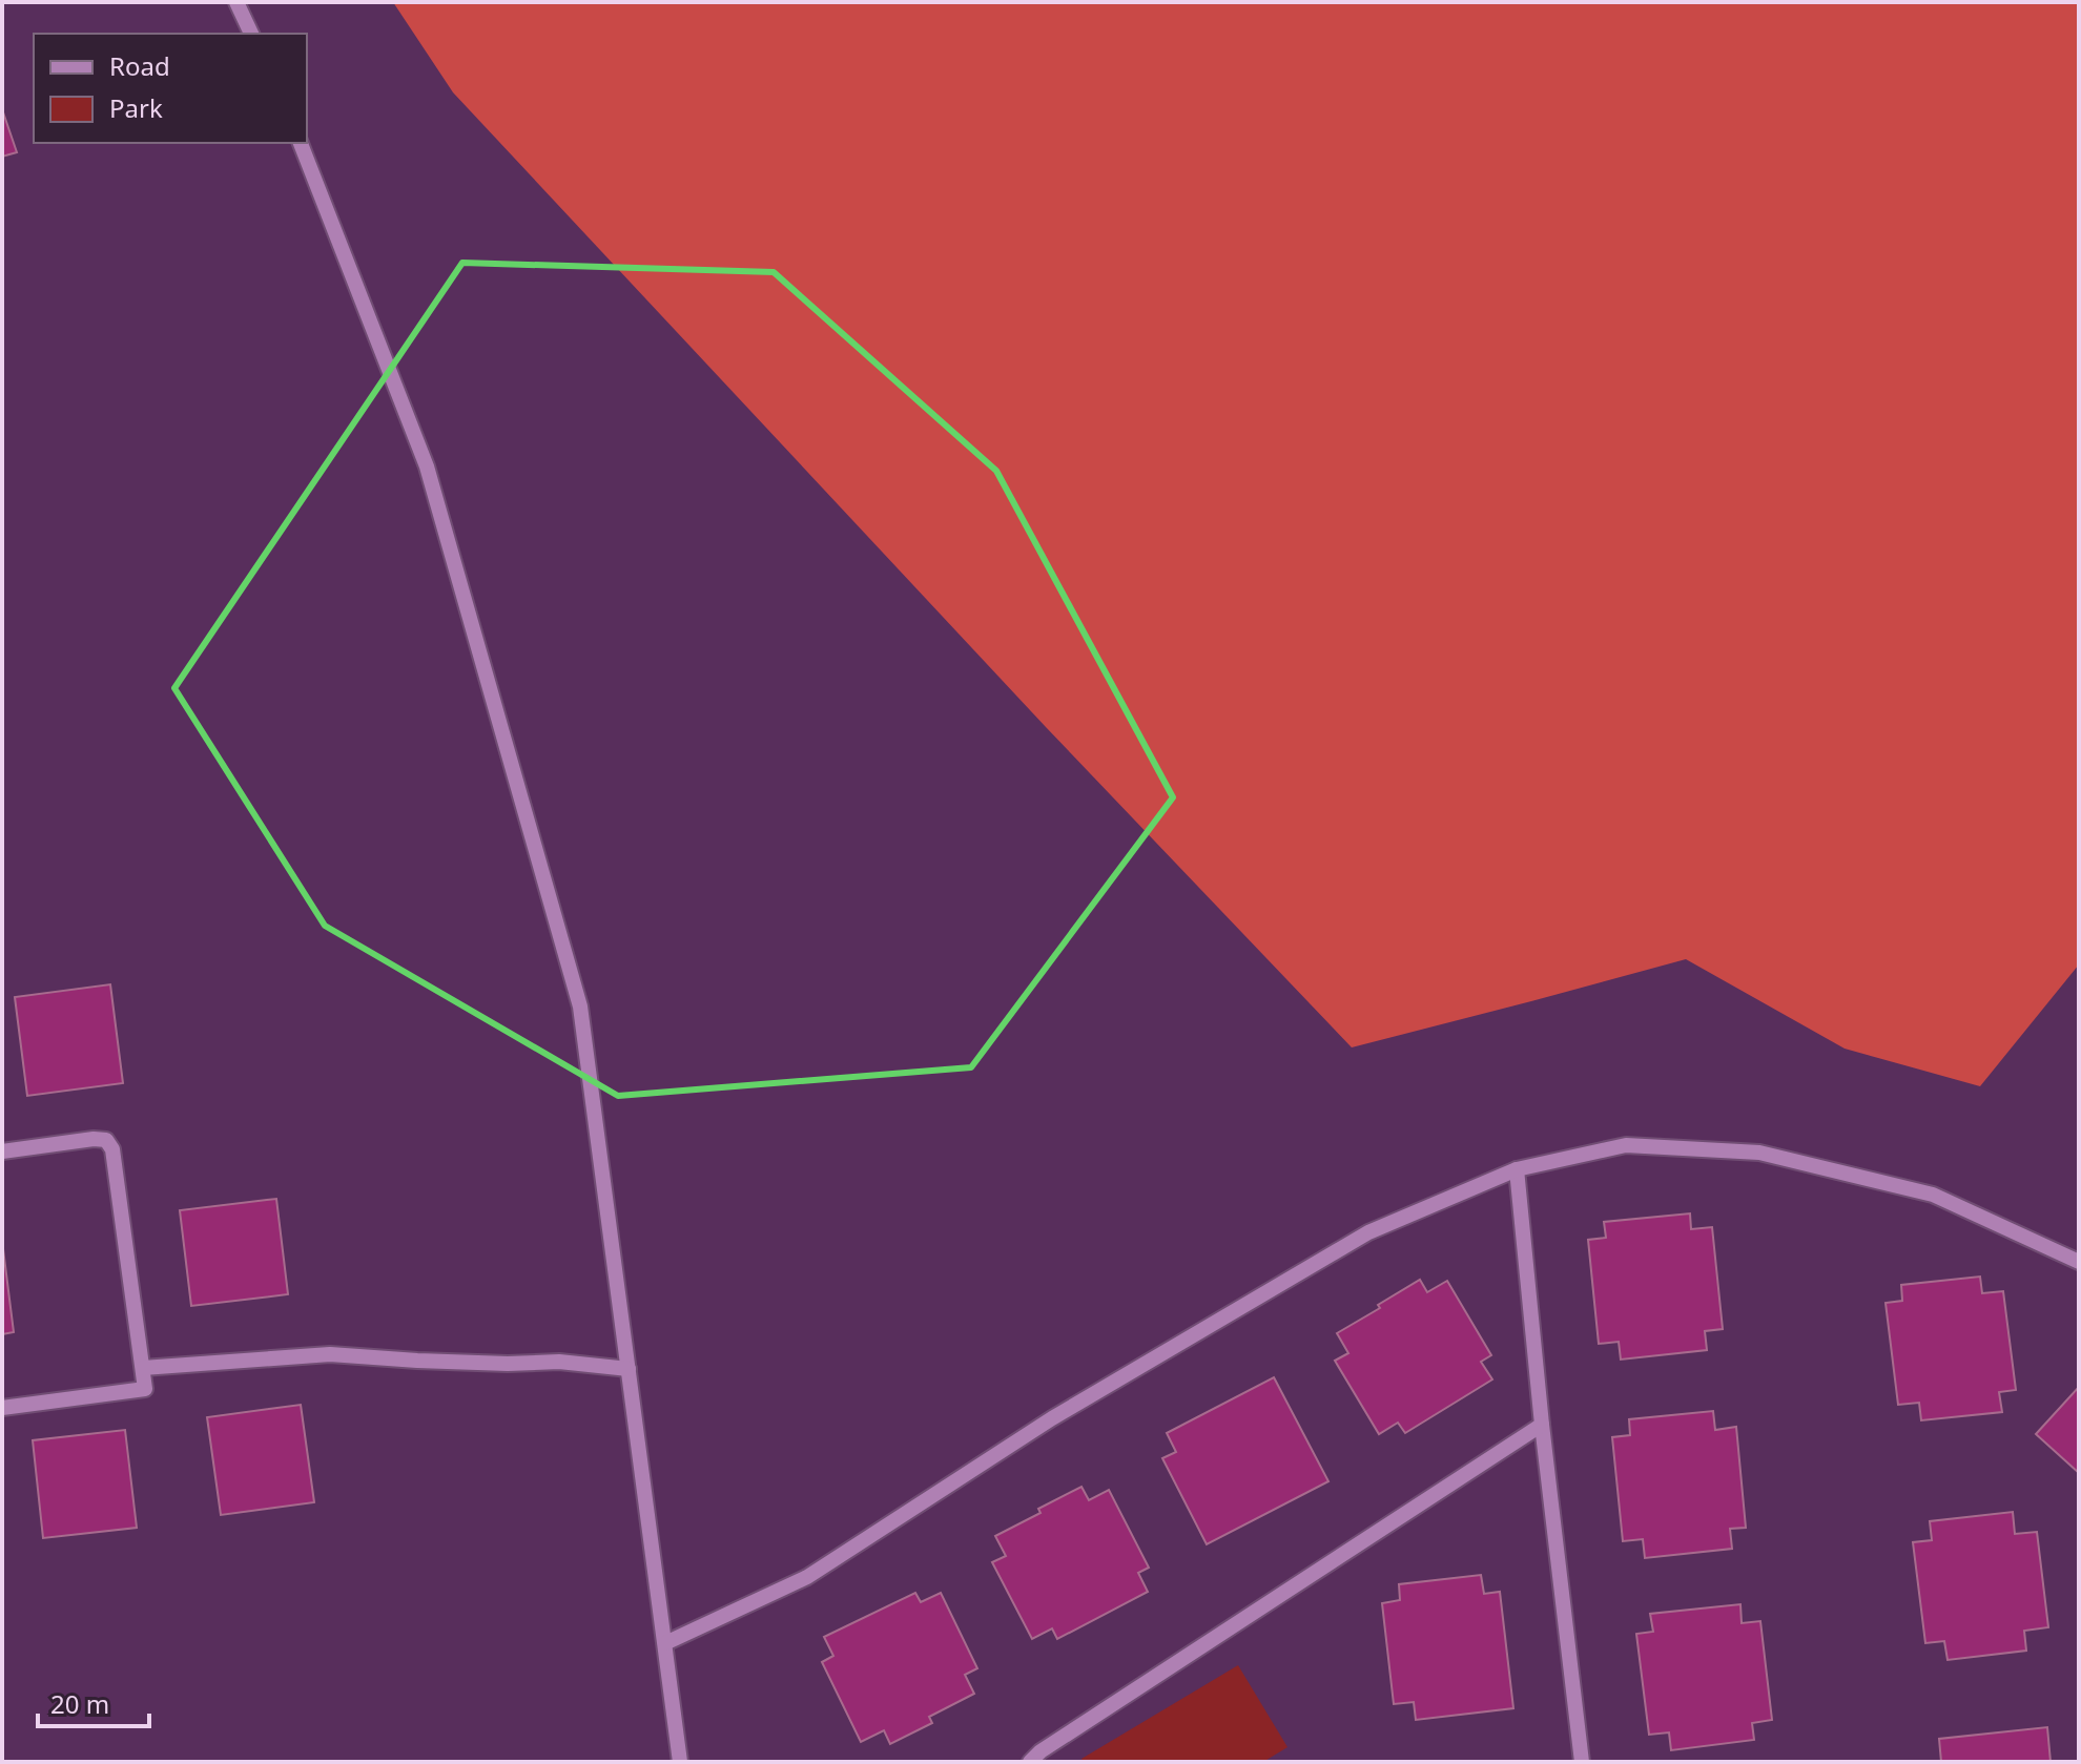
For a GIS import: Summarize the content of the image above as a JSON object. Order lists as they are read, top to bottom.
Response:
{
  "legend": ["Road", "Park"],
  "scale_bar": "20 m"
}
